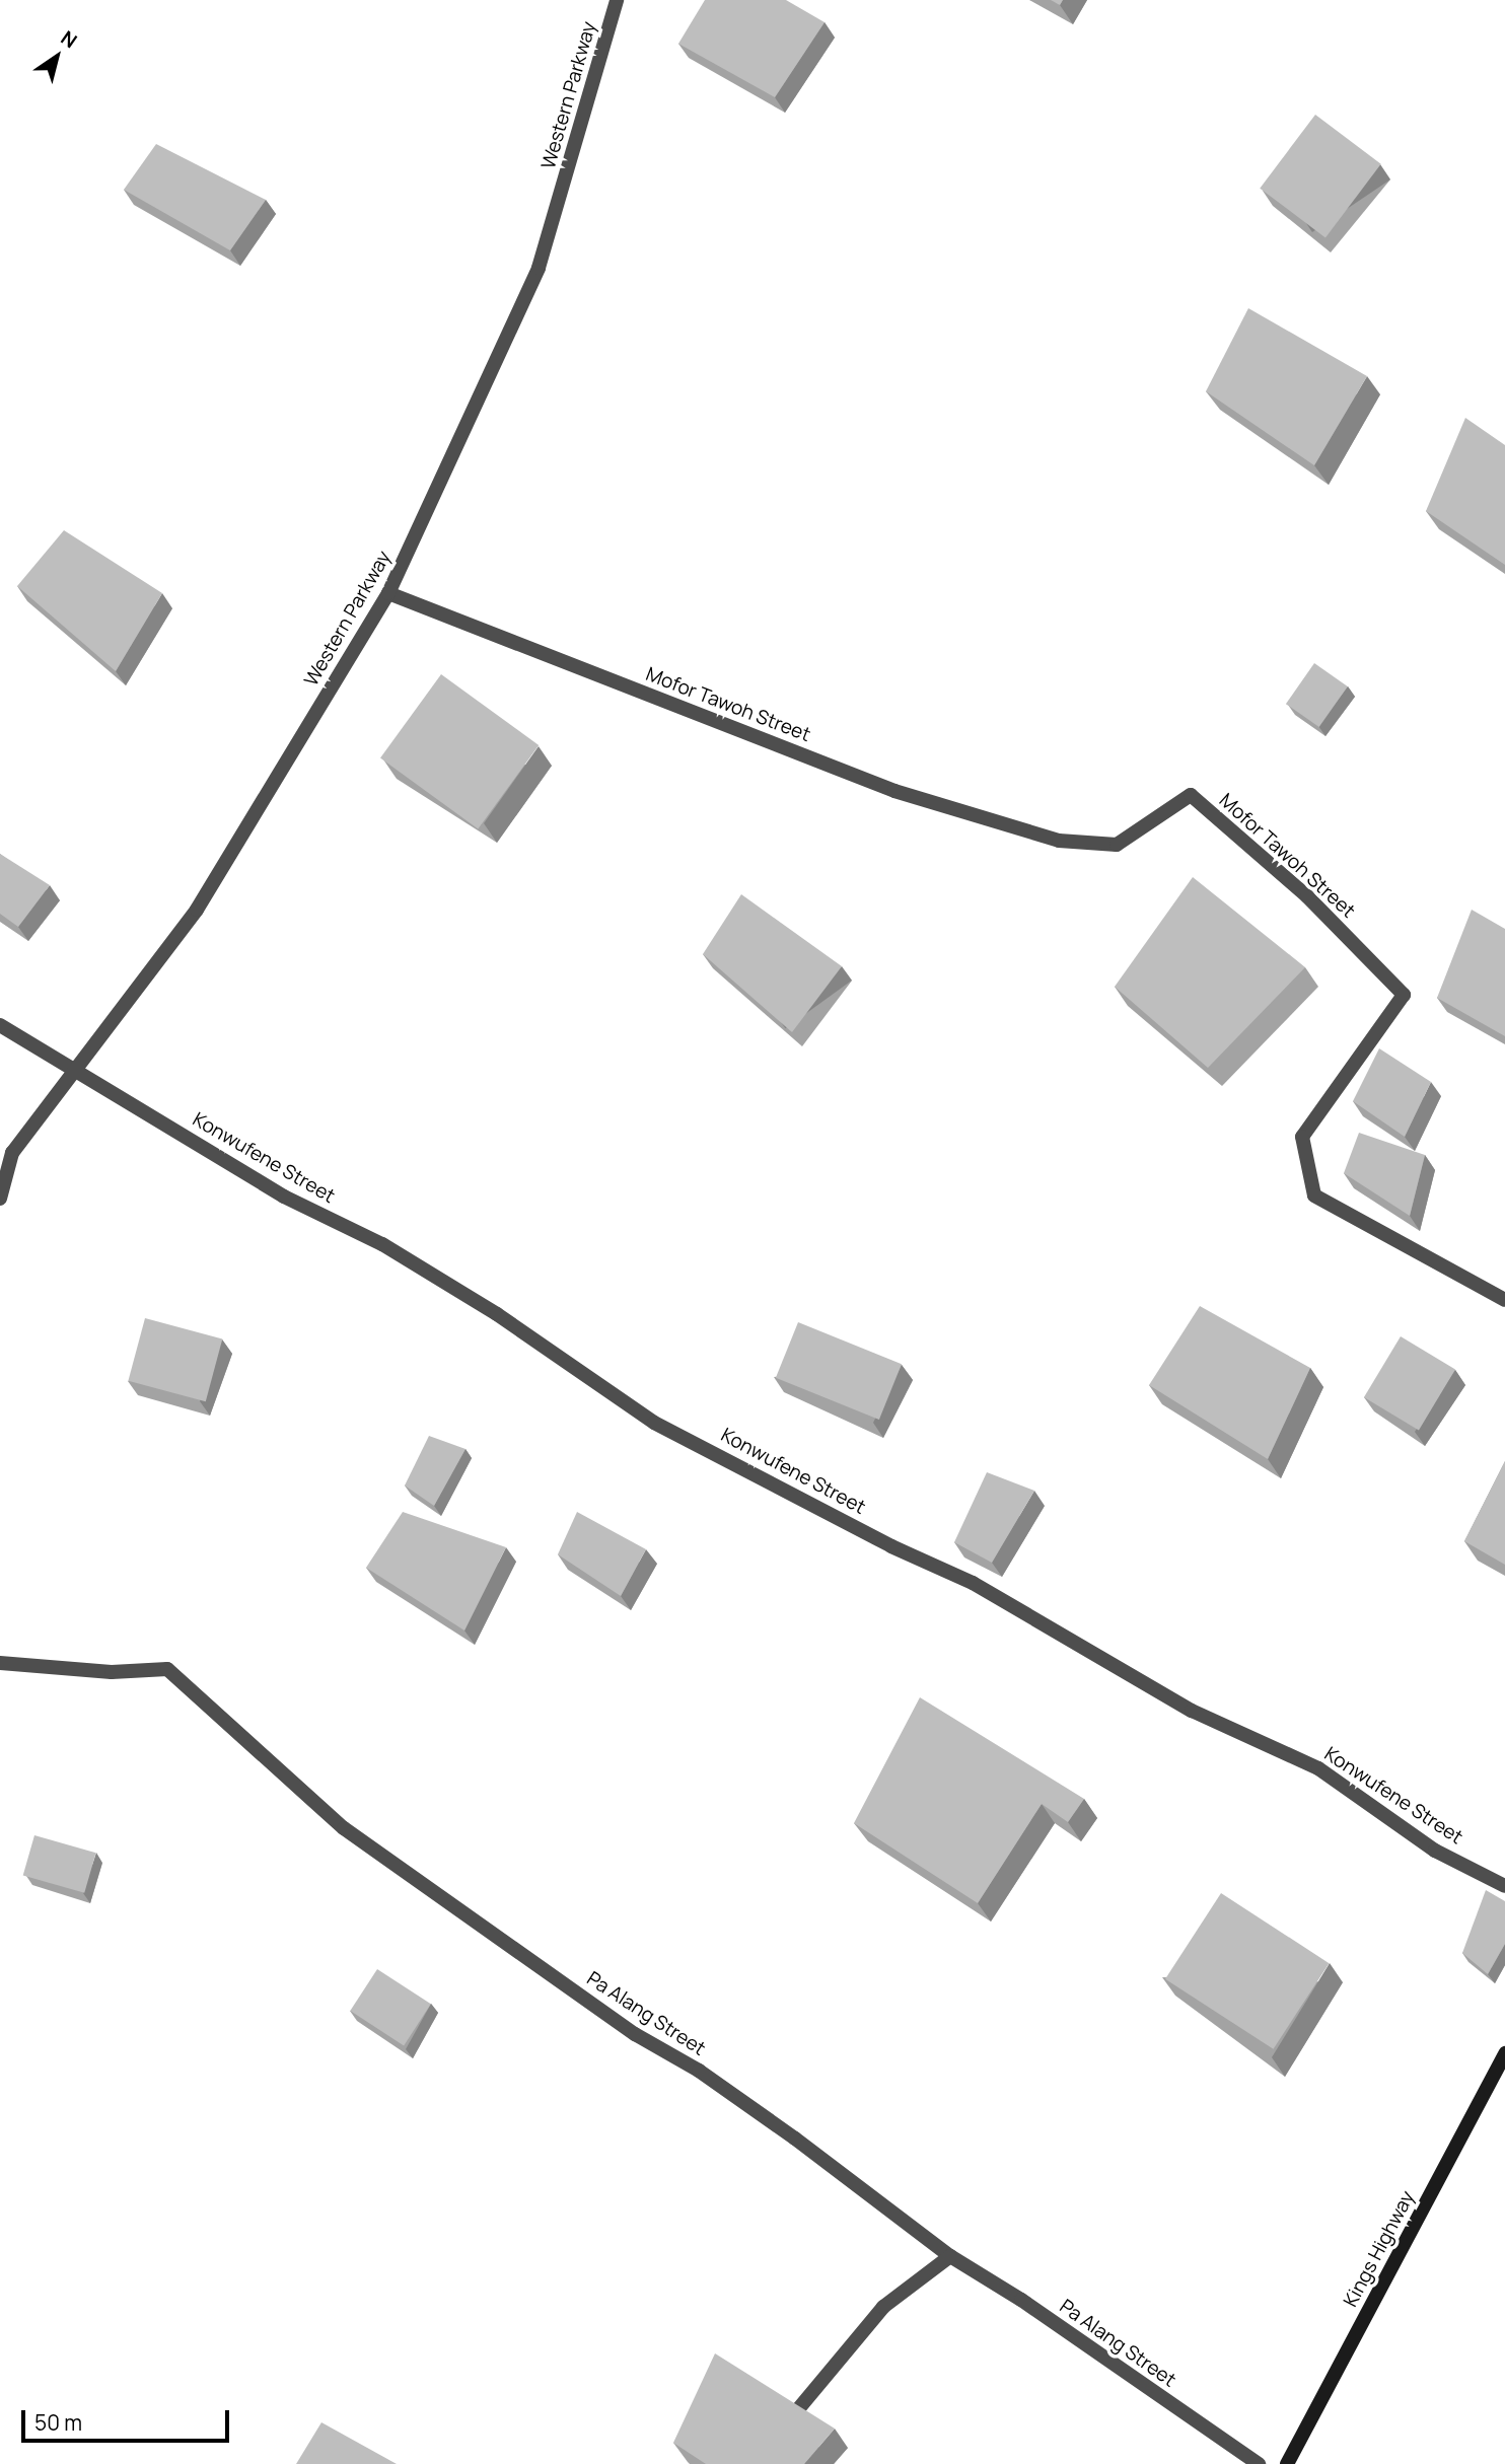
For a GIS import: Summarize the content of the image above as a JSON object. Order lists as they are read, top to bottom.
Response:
{
  "streets": {
    "street": [
      "Western Parkway",
      "Mofor Tawoh Street",
      "Konwufene Street",
      "Pa Alang Street",
      "Kings Highway"
    ]
  },
  "crossings": [
    ["Western Parkway", "Mofor Tawoh Street"],
    ["Western Parkway", "Konwufene Street"]
  ],
  "scale_bar": "50 m",
  "north": "top right"
}
